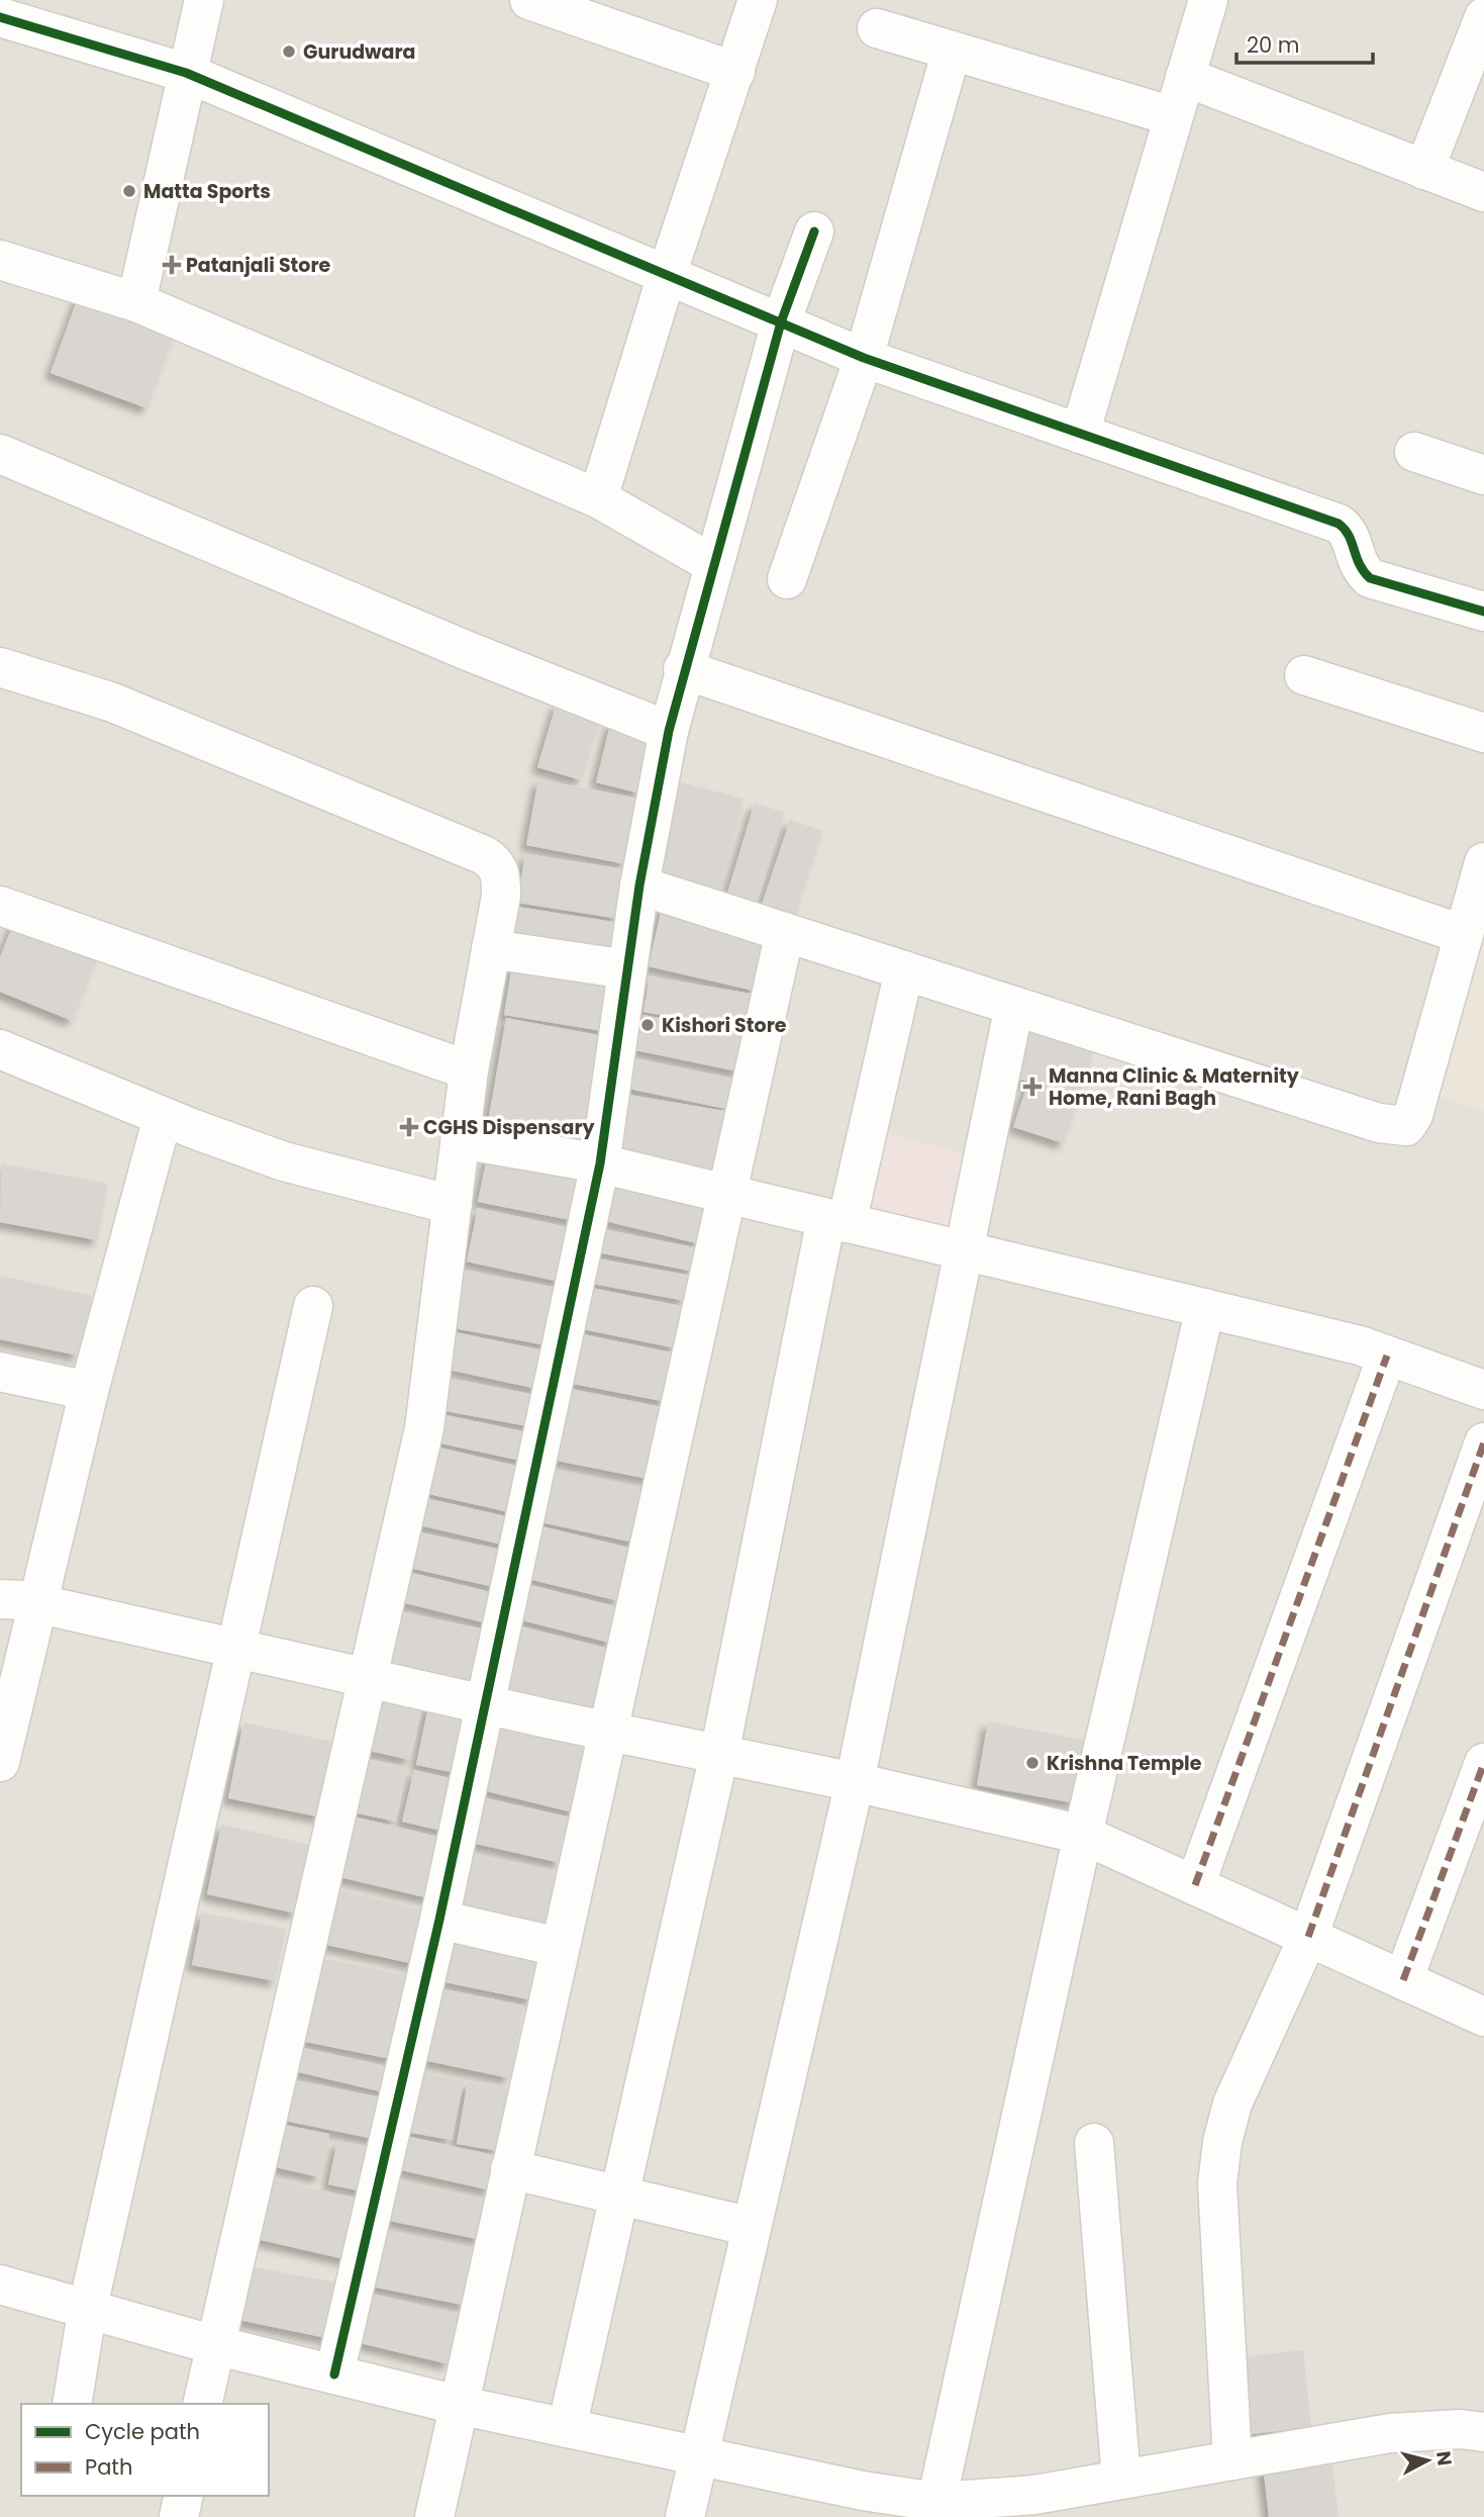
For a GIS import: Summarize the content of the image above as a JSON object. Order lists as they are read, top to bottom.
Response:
{
  "places": {
    "other": [
      "Gurudwara",
      "Matta Sports",
      "Kishori Store",
      "Krishna Temple"
    ],
    "health": ["Patanjali Store", "Manna Clinic & Maternity Home, Rani Bagh", "CGHS Dispensary"]
  },
  "legend": ["Cycle path", "Path"],
  "scale_bar": "20 m",
  "north": "right"
}
